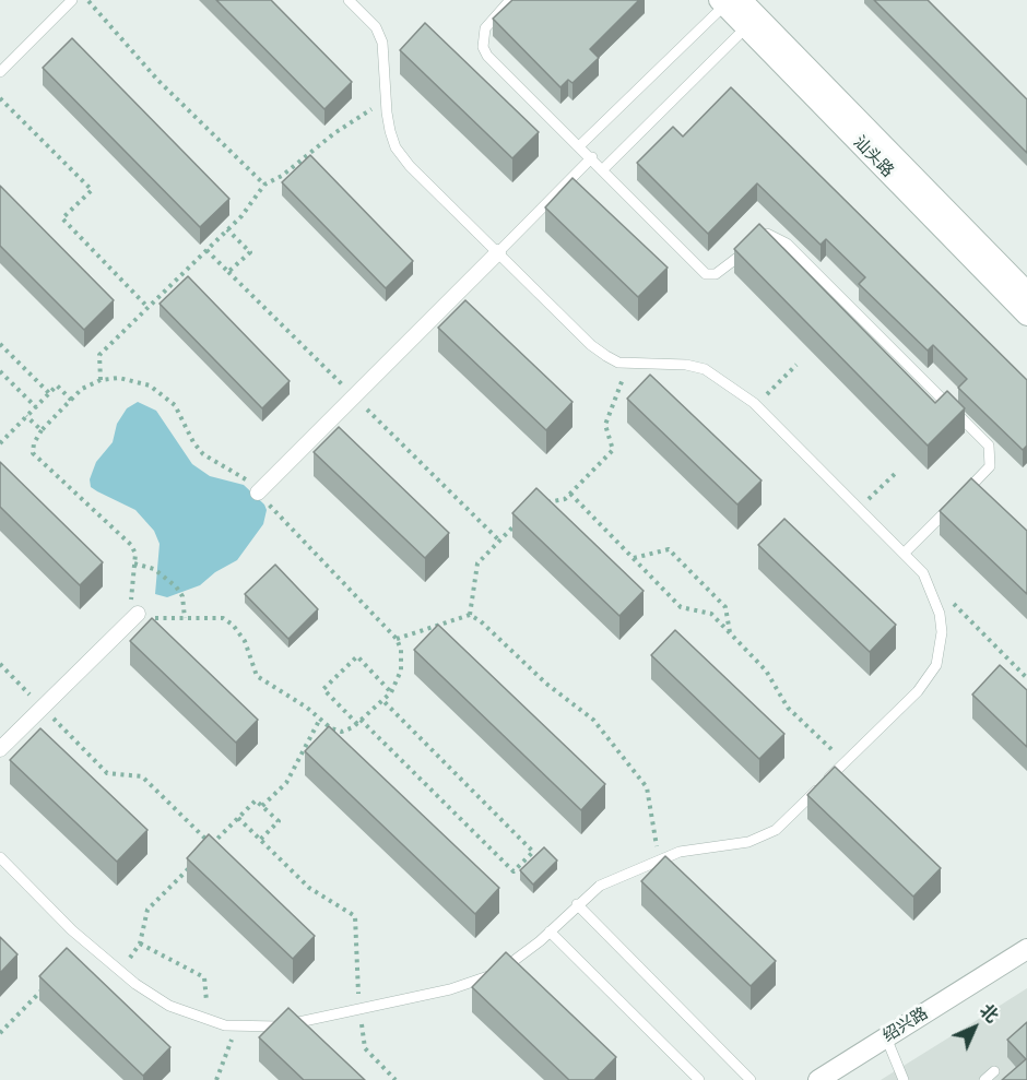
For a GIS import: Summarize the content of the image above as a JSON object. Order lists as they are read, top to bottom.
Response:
{
  "streets": {
    "street": ["汕头路", "绍兴路"]
  },
  "north": "top right"
}
